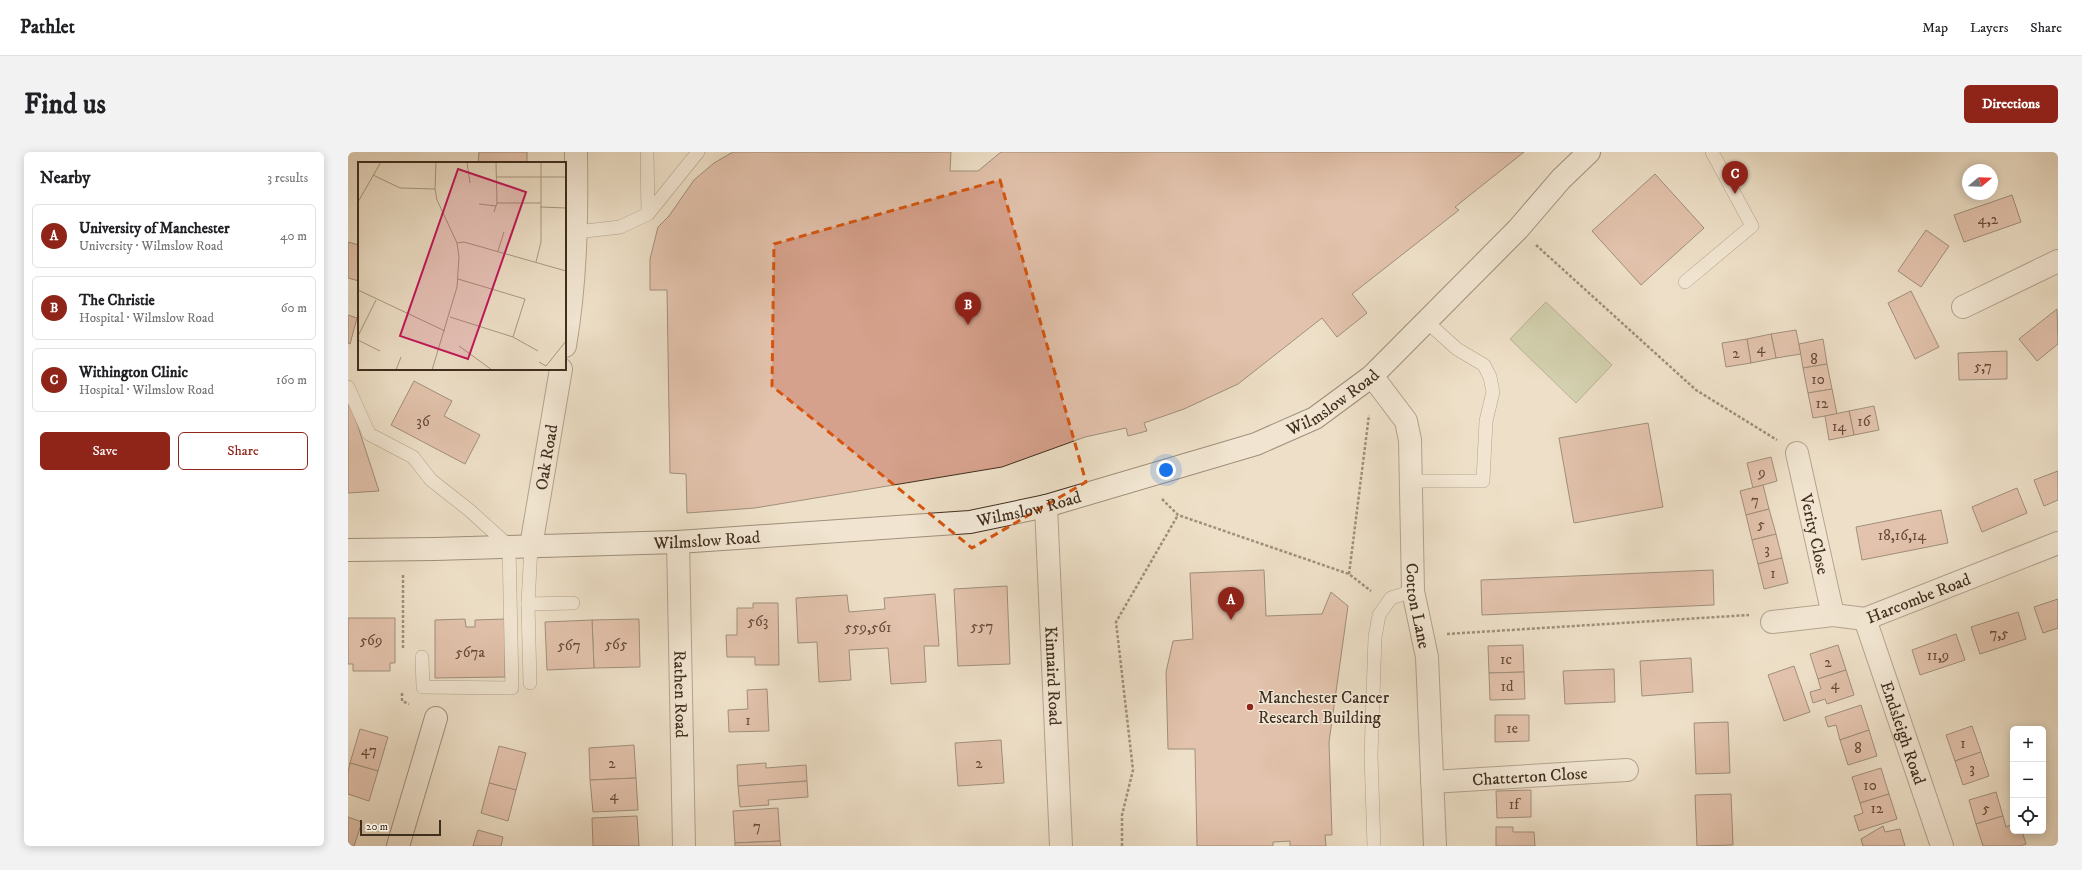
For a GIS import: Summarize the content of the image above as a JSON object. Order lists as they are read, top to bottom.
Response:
{
  "streets": {
    "street": [
      "Wilmslow Road",
      "Oak Road",
      "Verity Close",
      "Harcombe Road",
      "Cotton Lane",
      "Kinnaird Road",
      "Rathen Road",
      "Endsleigh Road",
      "Chatterton Close"
    ]
  },
  "crossings": [
    ["Wilmslow Road", "Oak Road"],
    ["Wilmslow Road", "Cotton Lane"],
    ["Wilmslow Road", "Kinnaird Road"],
    ["Wilmslow Road", "Rathen Road"],
    ["Verity Close", "Harcombe Road"],
    ["Harcombe Road", "Endsleigh Road"],
    ["Cotton Lane", "Chatterton Close"]
  ],
  "places": ["Manchester Cancer Research Building"],
  "house_numbers": [
    "4,2",
    "4",
    "2",
    "8",
    "5,7",
    "10",
    "12",
    "36",
    "16",
    "14",
    "9",
    "7",
    "5",
    "18,16,14",
    "3",
    "1",
    "563",
    "557",
    "559,561",
    "7,5",
    "569",
    "565",
    "567",
    "567a",
    "11,9",
    "1c",
    "2",
    "4",
    "1d",
    "1",
    "1e",
    "1",
    "8",
    "47",
    "2",
    "2",
    "3",
    "10",
    "4",
    "1f",
    "12",
    "5",
    "7"
  ],
  "scale_bar": "20 m",
  "north": "right",
  "page": {
    "header": "Pathlet",
    "nav": ["Map", "Layers", "Share"],
    "buttons": [
      "Directions",
      ["Save", "Share"]
    ],
    "title": "Find us",
    "heading": ["Nearby", "3 results"],
    "pins": ["C", "B", "A"],
    "list": [
      {
        "mark": "A",
        "name": "University of Manchester",
        "note": "University · Wilmslow Road",
        "value": "40 m"
      },
      {
        "mark": "B",
        "name": "The Christie",
        "note": "Hospital · Wilmslow Road",
        "value": "60 m"
      },
      {
        "mark": "C",
        "name": "Withington Clinic",
        "note": "Hospital · Wilmslow Road",
        "value": "160 m"
      }
    ],
    "map_buttons": ["+", "−"],
    "scale": "20 m"
  }
}
